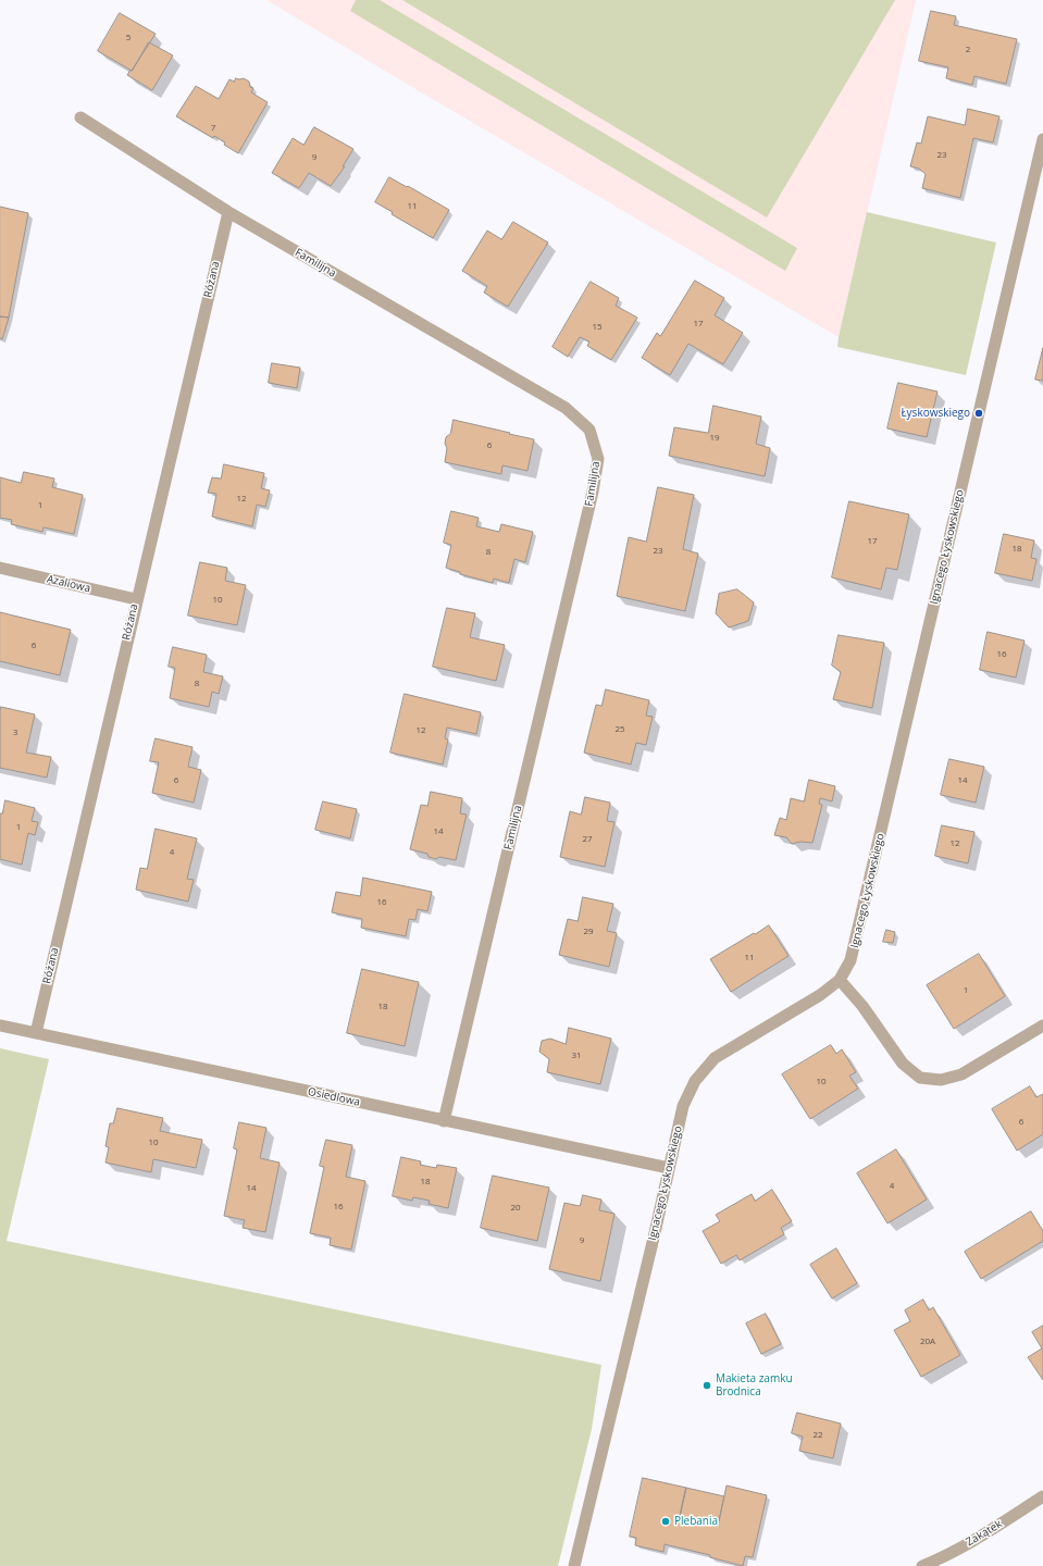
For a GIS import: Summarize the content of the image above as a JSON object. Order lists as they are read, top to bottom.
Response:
{
  "streets": {
    "street": [
      "Familijna",
      "Różana",
      "Ignacego Łyskowskiego",
      "Azaliowa",
      "Osiedlowa",
      "Zakątek"
    ]
  },
  "crossings": [
    ["Familijna", "Różana"],
    ["Familijna", "Osiedlowa"],
    ["Różana", "Azaliowa"],
    ["Różana", "Osiedlowa"],
    ["Ignacego Łyskowskiego", "Osiedlowa"]
  ],
  "places": ["Łyskowskiego", "Makieta zamku Brodnica", "Plebania"],
  "house_numbers": [
    "5",
    "2",
    "7",
    "23",
    "9",
    "11",
    "17",
    "15",
    "19",
    "6",
    "12",
    "1",
    "17",
    "18",
    "23",
    "8",
    "10",
    "6",
    "16",
    "8",
    "25",
    "12",
    "3",
    "6",
    "14",
    "1",
    "14",
    "27",
    "12",
    "4",
    "16",
    "29",
    "11",
    "1",
    "18",
    "31",
    "10",
    "6",
    "10",
    "18",
    "4",
    "14",
    "16",
    "20",
    "9",
    "20A",
    "22"
  ]
}
